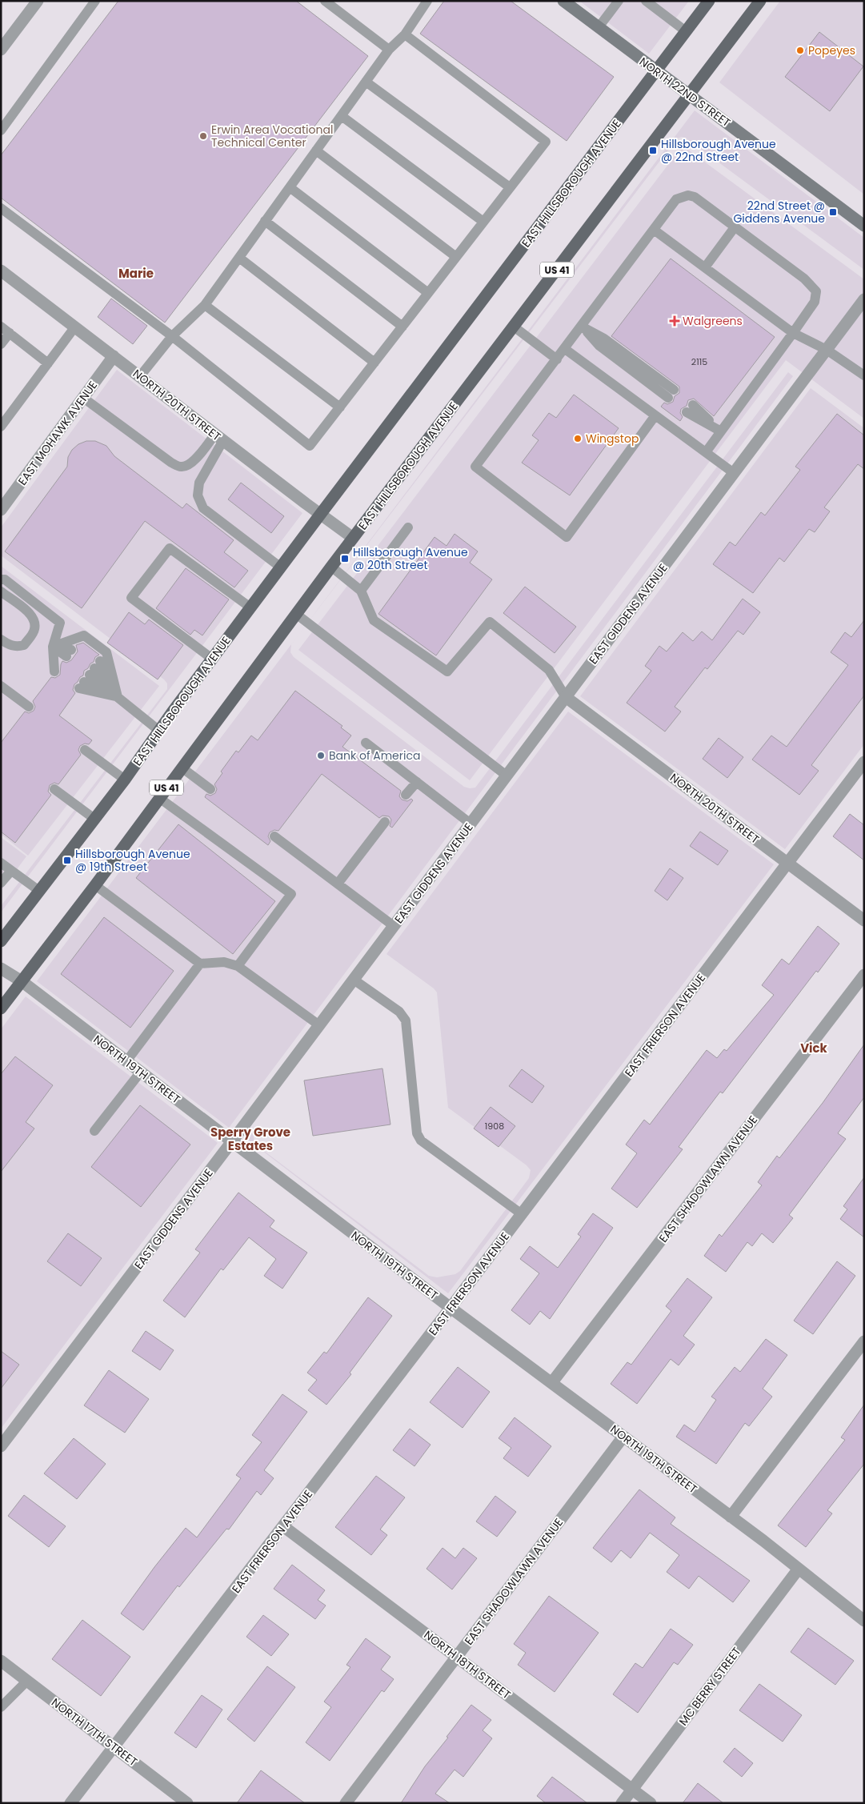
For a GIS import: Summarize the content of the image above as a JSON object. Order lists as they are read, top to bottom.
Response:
{
  "streets": {
    "main road": ["NORTH 22ND STREET", "EAST HILLSBOROUGH AVENUE", "US 41"],
    "street": [
      "NORTH 20TH STREET",
      "EAST MOHAWK AVENUE",
      "EAST GIDDENS AVENUE",
      "EAST FRIERSON AVENUE",
      "NORTH 19TH STREET",
      "EAST SHADOWLAWN AVENUE",
      "NORTH 18TH STREET",
      "MC BERRY STREET",
      "NORTH 17TH STREET"
    ]
  },
  "crossings": [
    ["NORTH 22ND STREET", "EAST HILLSBOROUGH AVENUE"],
    ["EAST HILLSBOROUGH AVENUE", "NORTH 20TH STREET"],
    ["EAST HILLSBOROUGH AVENUE", "NORTH 19TH STREET"],
    ["NORTH 20TH STREET", "EAST MOHAWK AVENUE"],
    ["NORTH 20TH STREET", "EAST GIDDENS AVENUE"],
    ["NORTH 20TH STREET", "EAST FRIERSON AVENUE"],
    ["EAST GIDDENS AVENUE", "NORTH 19TH STREET"],
    ["EAST FRIERSON AVENUE", "NORTH 19TH STREET"],
    ["EAST FRIERSON AVENUE", "NORTH 18TH STREET"],
    ["EAST FRIERSON AVENUE", "NORTH 17TH STREET"],
    ["NORTH 19TH STREET", "EAST SHADOWLAWN AVENUE"],
    ["NORTH 19TH STREET", "MC BERRY STREET"],
    ["EAST SHADOWLAWN AVENUE", "NORTH 18TH STREET"],
    ["NORTH 18TH STREET", "MC BERRY STREET"]
  ],
  "districts": ["Marie", "Vick", "Sperry Grove Estates"],
  "places": {
    "other": [
      "Popeyes",
      "Erwin Area Vocational Technical Center",
      "Wingstop",
      "Bank of America"
    ],
    "transit": [
      "Hillsborough Avenue @ 22nd Street",
      "22nd Street @ Giddens Avenue",
      "Hillsborough Avenue @ 20th Street",
      "Hillsborough Avenue @ 19th Street"
    ],
    "health": ["Walgreens"]
  },
  "house_numbers": ["2115", "1908"]
}
